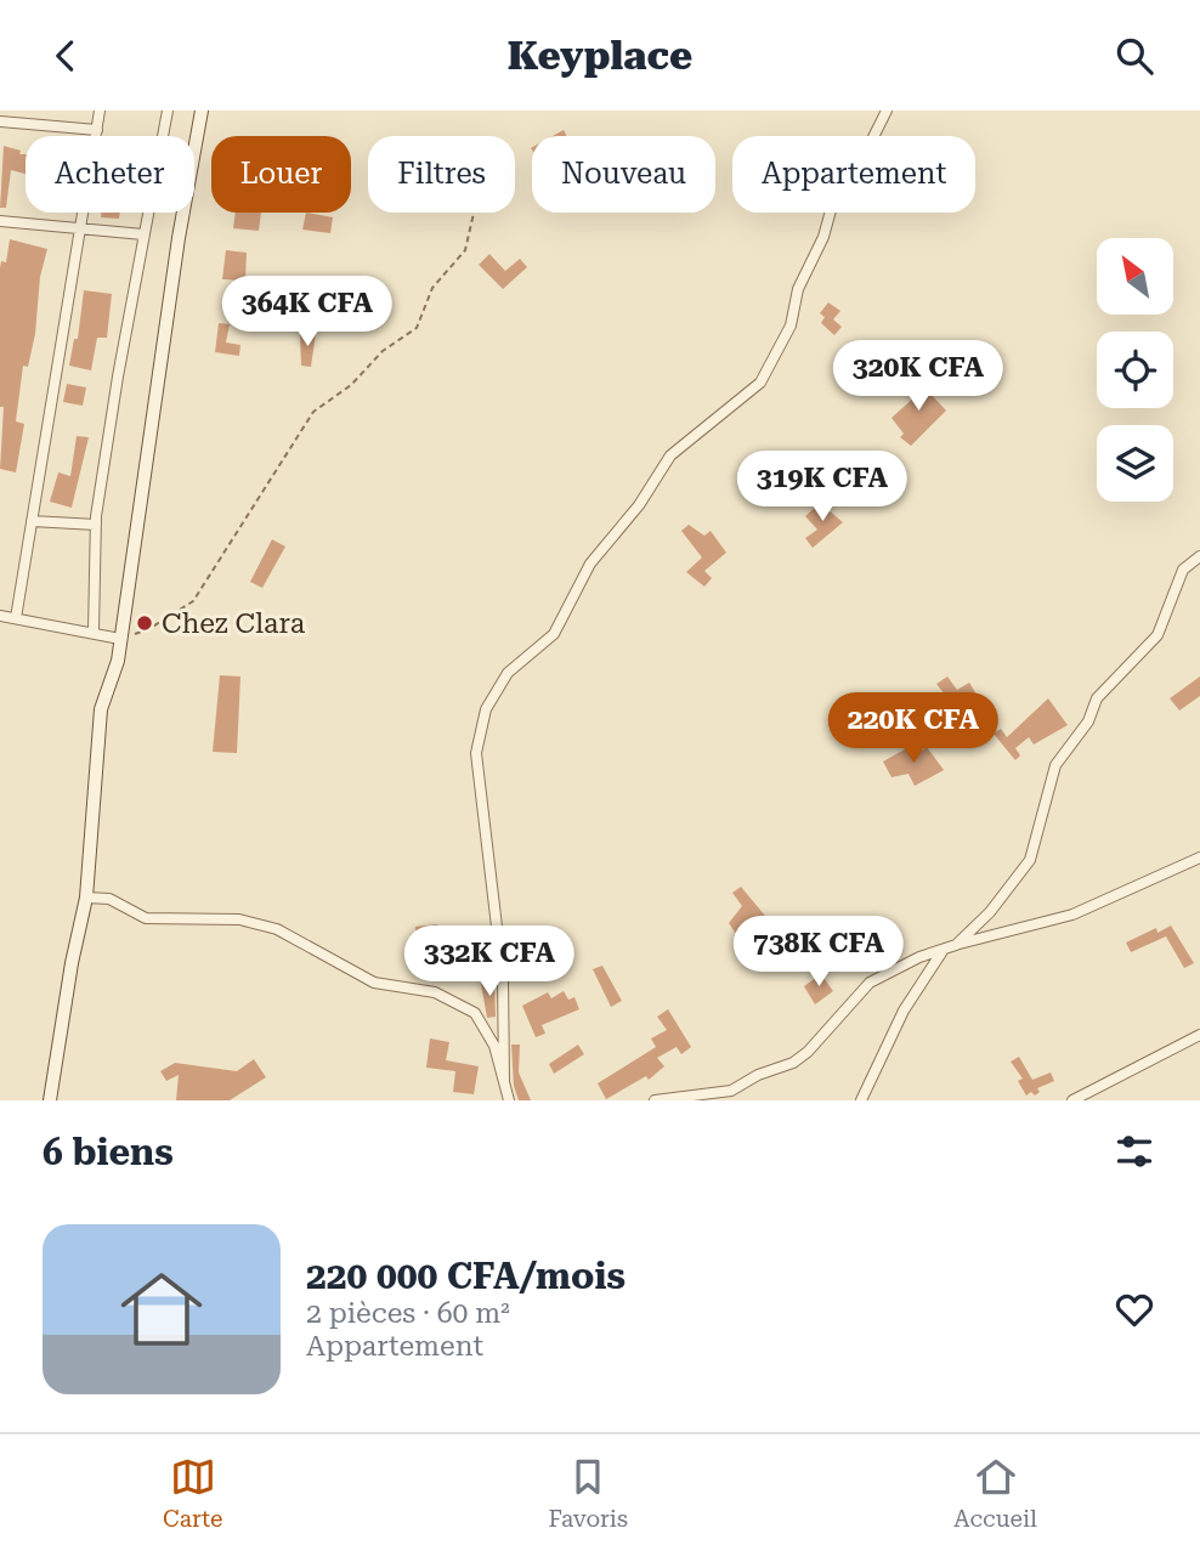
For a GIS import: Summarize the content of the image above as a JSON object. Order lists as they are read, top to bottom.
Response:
{
  "places": ["Chez Clara"],
  "north": "top left",
  "page": {
    "header": "Keyplace",
    "chip": [
      "Acheter",
      "Louer",
      "Filtres",
      "Nouveau",
      "Appartement"
    ],
    "price": [
      "364K CFA",
      "320K CFA",
      "319K CFA",
      "220K CFA",
      "738K CFA",
      "332K CFA"
    ],
    "heading": "6 biens",
    "list": [
      {
        "name": "220 000 CFA/mois",
        "note": "2 pièces · 60 m² · Appartement"
      }
    ],
    "tabs": ["Carte", "Favoris", "Accueil"]
  }
}
